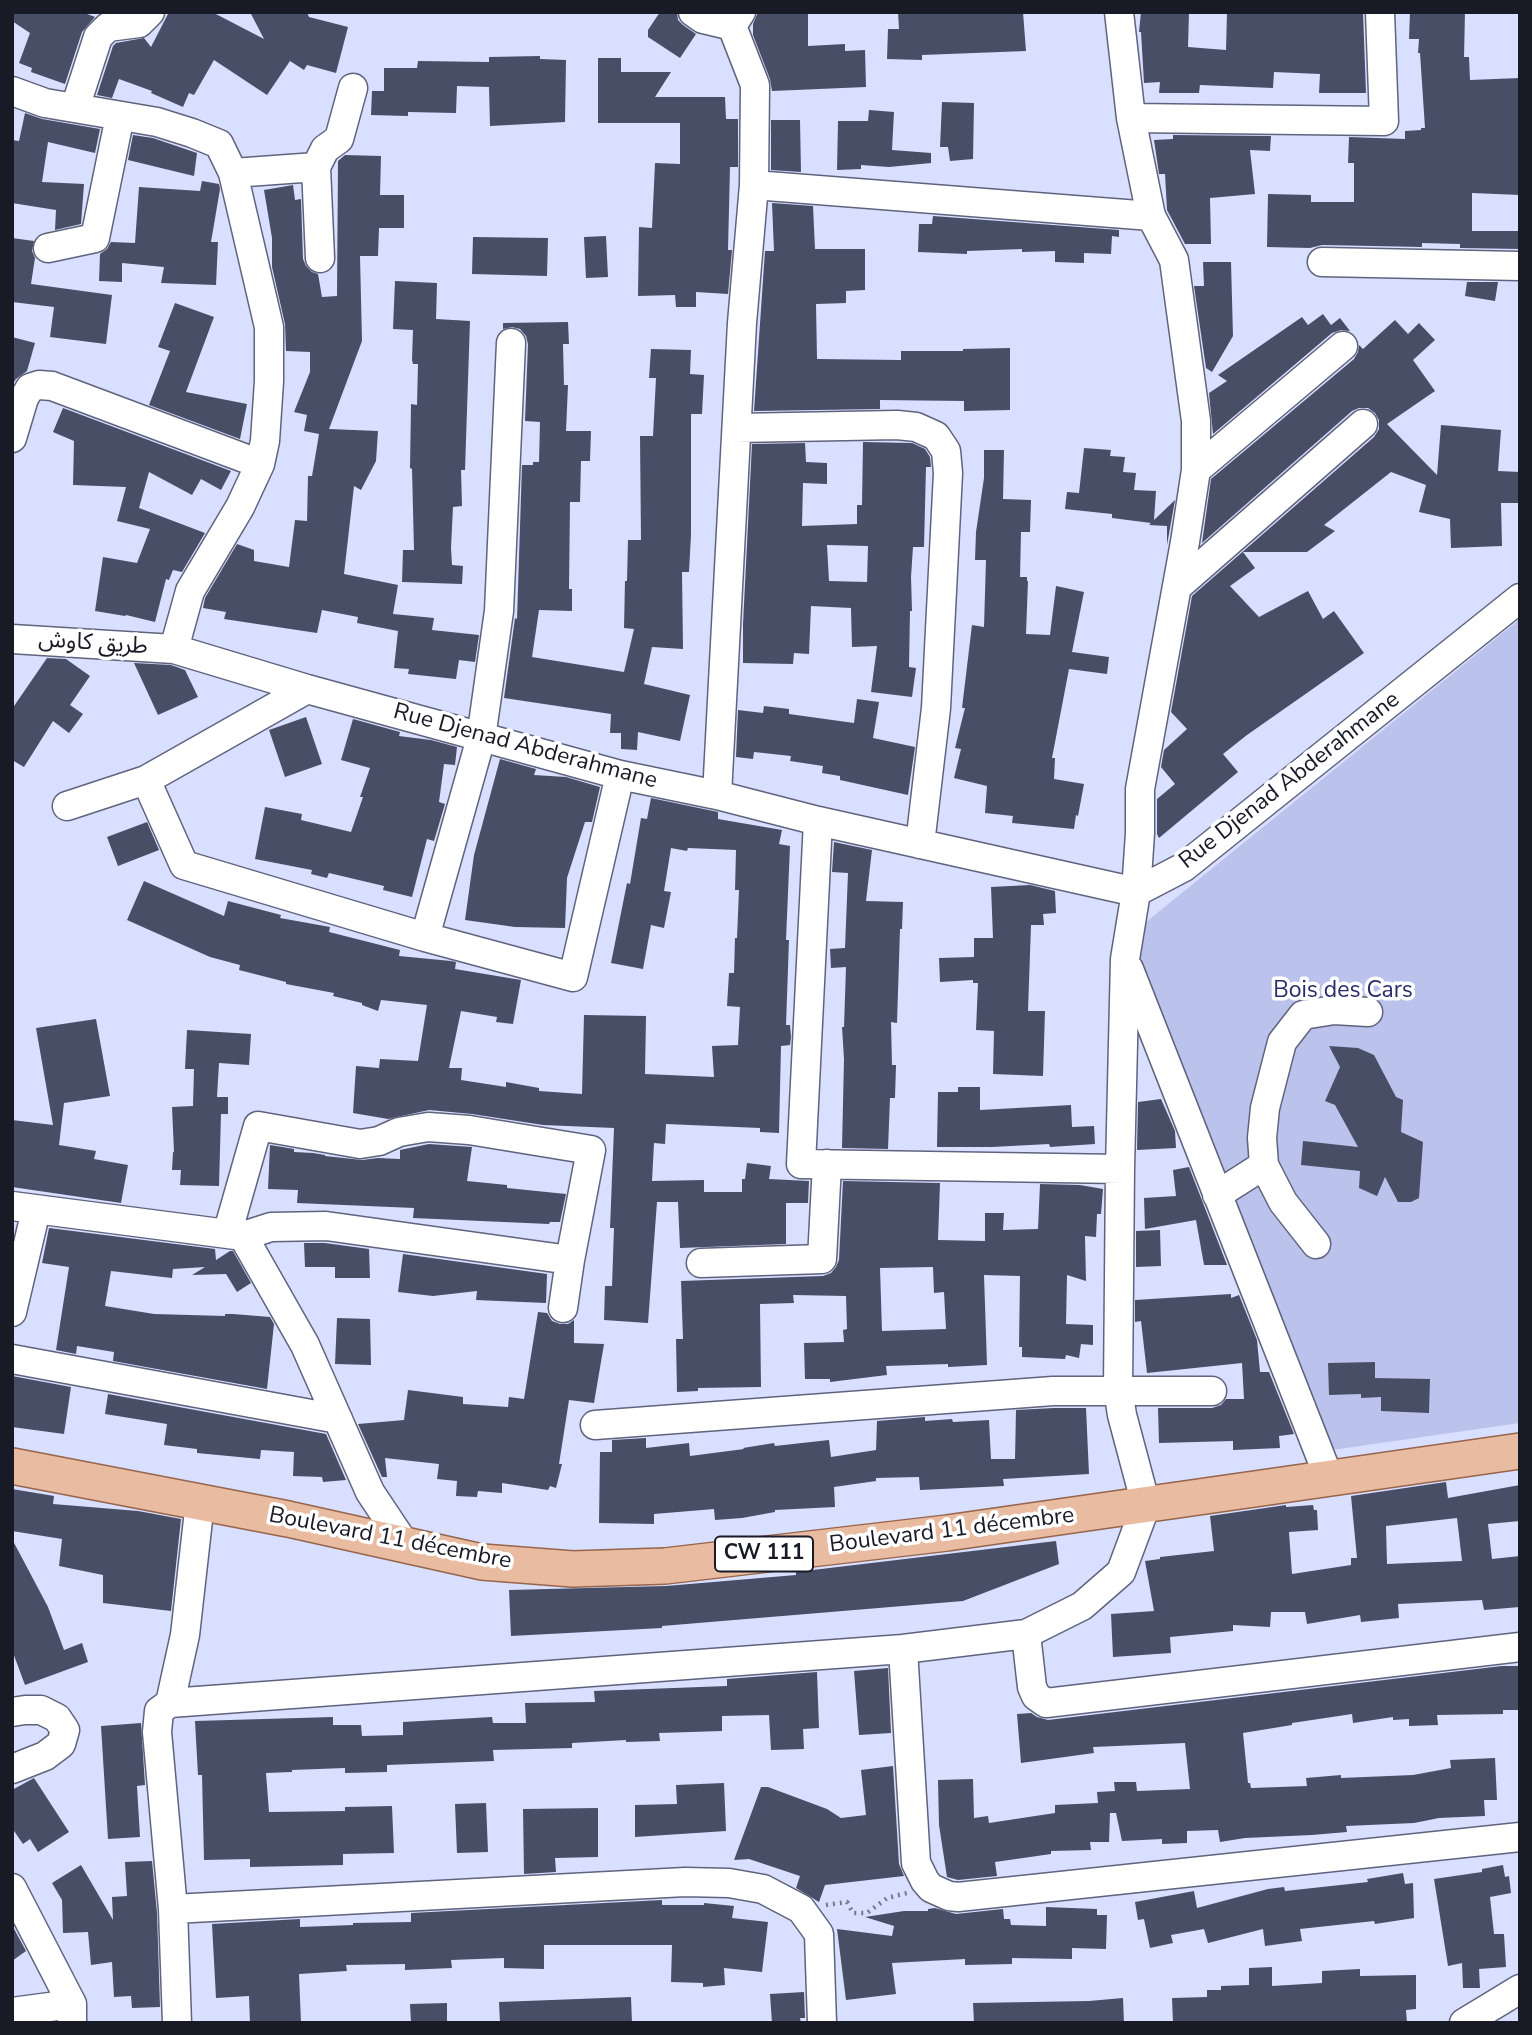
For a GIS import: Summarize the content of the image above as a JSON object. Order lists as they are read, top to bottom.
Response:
{
  "streets": {
    "main road": ["Boulevard 11 décembre", "CW 111"],
    "street": ["طريق كاوش", "Rue Djenad Abderahmane"]
  },
  "crossings": [
    ["طريق كاوش", "Rue Djenad Abderahmane"]
  ],
  "parks": ["Bois des Cars"]
}
